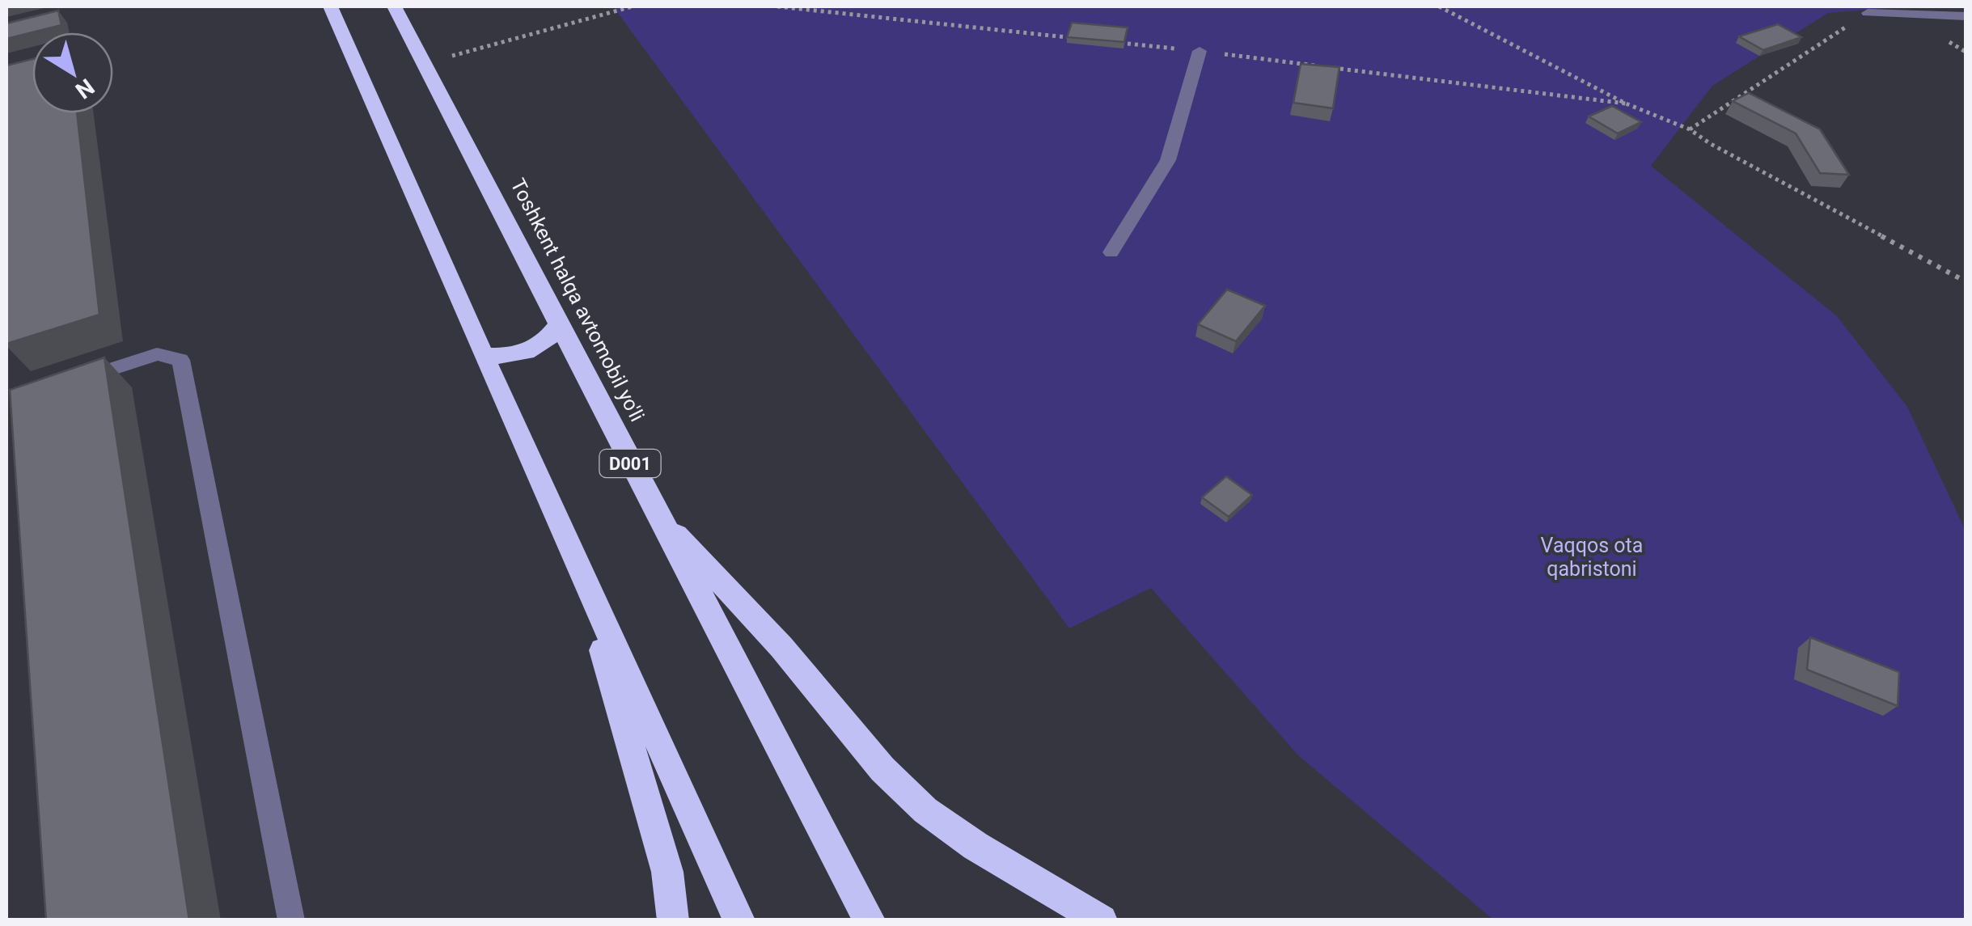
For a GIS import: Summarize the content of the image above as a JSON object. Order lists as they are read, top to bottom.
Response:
{
  "streets": {
    "highway": ["Toshkent halqa avtomobil yo'li", "D001"]
  },
  "parks": ["Vaqqos ota qabristoni"],
  "north": "bottom right"
}
